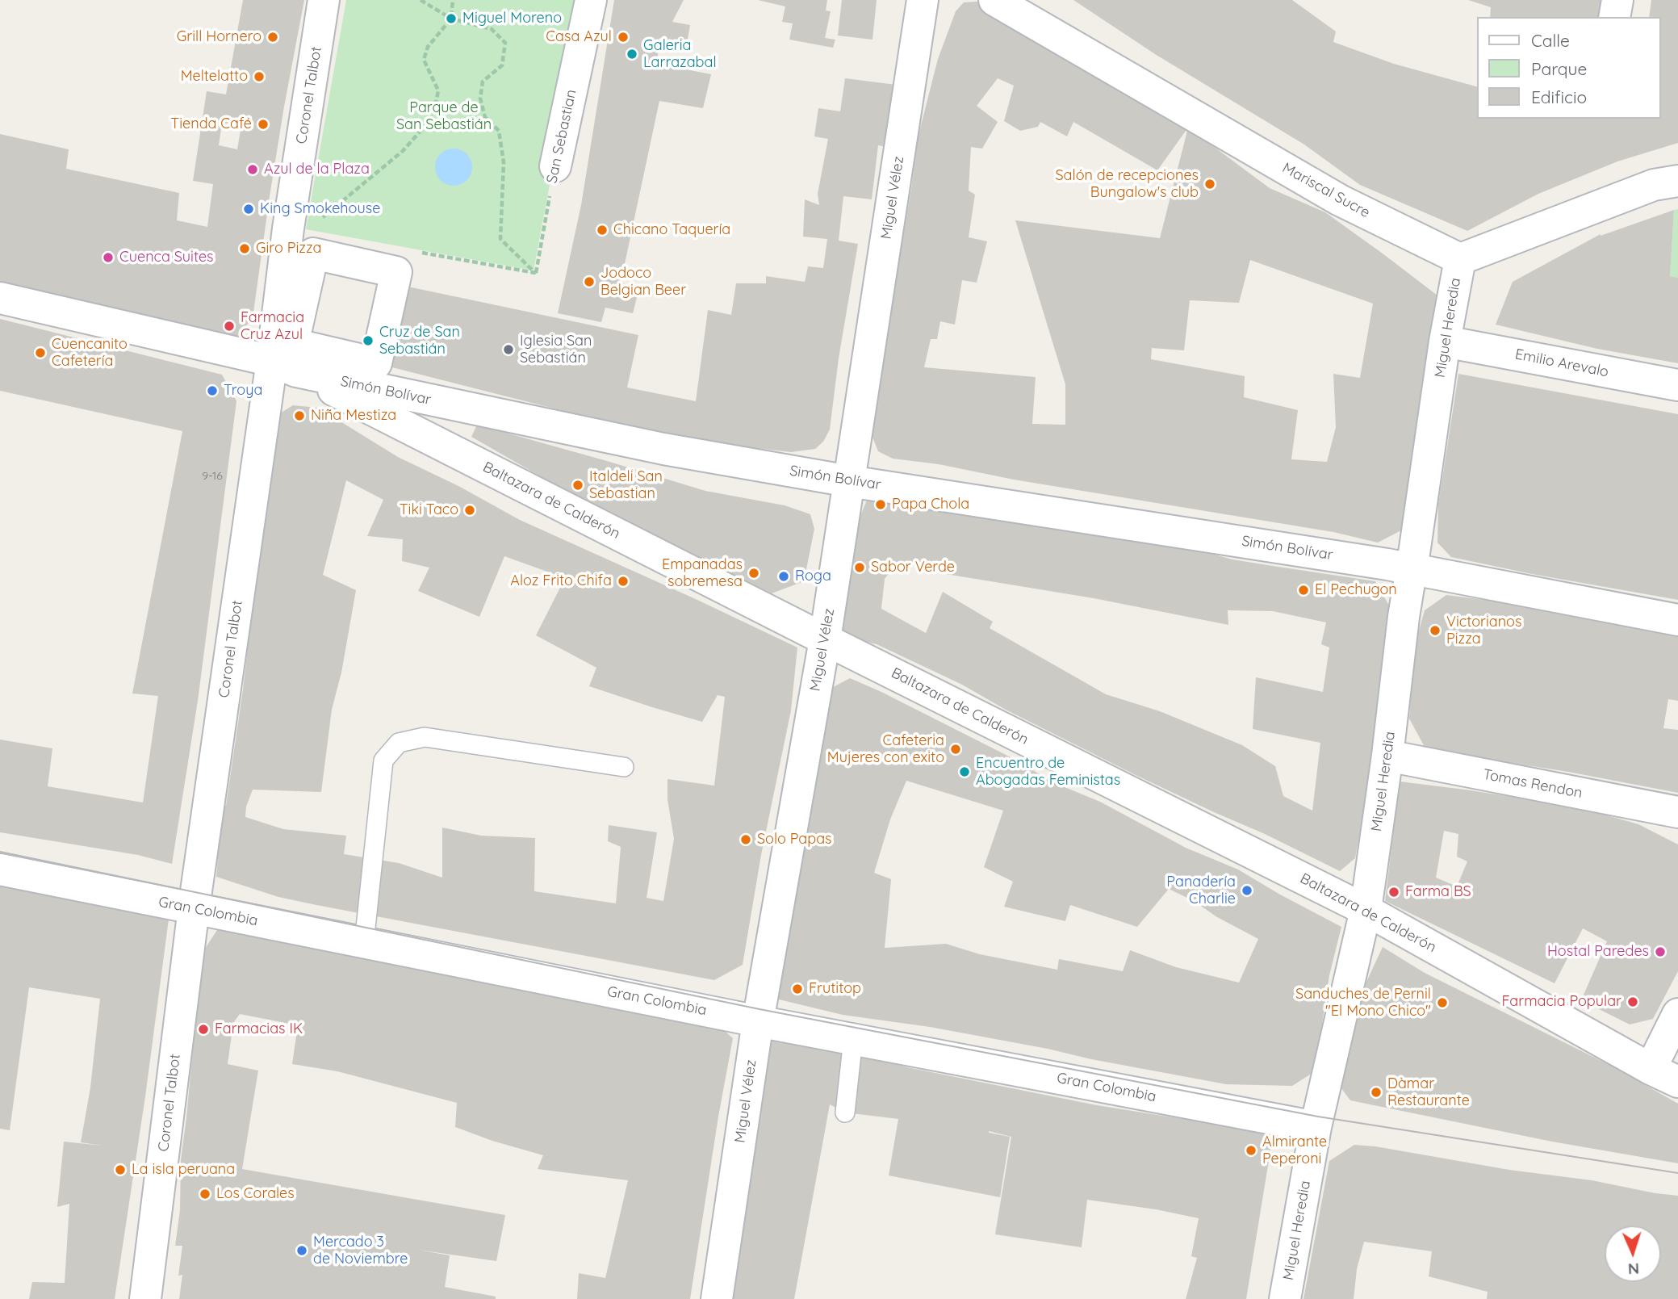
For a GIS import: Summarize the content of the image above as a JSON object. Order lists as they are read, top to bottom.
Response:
{
  "streets": {
    "street": [
      "Coronel Talbot",
      "San Sebastian",
      "Mariscal Sucre",
      "Miguel Vélez",
      "Miguel Heredia",
      "Emilio Arevalo",
      "Simón Bolívar",
      "Baltazara de Calderón",
      "Tomas Rendon",
      "Gran Colombia"
    ]
  },
  "crossings": [
    ["Coronel Talbot", "Simón Bolívar"],
    ["Coronel Talbot", "Baltazara de Calderón"],
    ["Coronel Talbot", "Gran Colombia"],
    ["Mariscal Sucre", "Miguel Heredia"],
    ["Miguel Vélez", "Simón Bolívar"],
    ["Miguel Vélez", "Baltazara de Calderón"],
    ["Miguel Vélez", "Gran Colombia"],
    ["Miguel Heredia", "Emilio Arevalo"],
    ["Miguel Heredia", "Simón Bolívar"],
    ["Miguel Heredia", "Baltazara de Calderón"],
    ["Miguel Heredia", "Tomas Rendon"],
    ["Miguel Heredia", "Gran Colombia"],
    ["Simón Bolívar", "Baltazara de Calderón"]
  ],
  "parks": ["Parque de San Sebastián"],
  "places": [
    "Miguel Moreno",
    "Grill Hornero",
    "Casa Azul",
    "Galeria Larrazabal",
    "Meltelatto",
    "Tienda Café",
    "Azul de la Plaza",
    "Salón de recepciones Bungalow's club",
    "King Smokehouse",
    "Chicano Taquería",
    "Giro Pizza",
    "Cuenca Suites",
    "Jodoco Belgian Beer",
    "Farmacia Cruz Azul",
    "Cruz de San Sebastián",
    "Iglesia San Sebastián",
    "Cuencanito Cafetería",
    "Troya",
    "Niña Mestiza",
    "Italdeli San Sebastian",
    "Papa Chola",
    "Tiki Taco",
    "Sabor Verde",
    "Empanadas sobremesa",
    "Roga",
    "Aloz Frito Chifa",
    "El Pechugon",
    "Victorianos Pizza",
    "Cafeteria Mujeres con exito",
    "Encuentro de Abogadas Feministas",
    "Solo Papas",
    "Panadería Charlie",
    "Farma BS",
    "Hostal Paredes",
    "Frutitop",
    "Farmacia Popular",
    "Sanduches de Pernil \"El Mono Chico\"",
    "Farmacias IK",
    "Dàmar Restaurante",
    "Almirante Peperoni",
    "La isla peruana",
    "Los Corales",
    "Mercado 3 de Noviembre"
  ],
  "house_numbers": ["9-16"],
  "legend": ["Calle", "Parque", "Edificio"],
  "north": "bottom"
}
